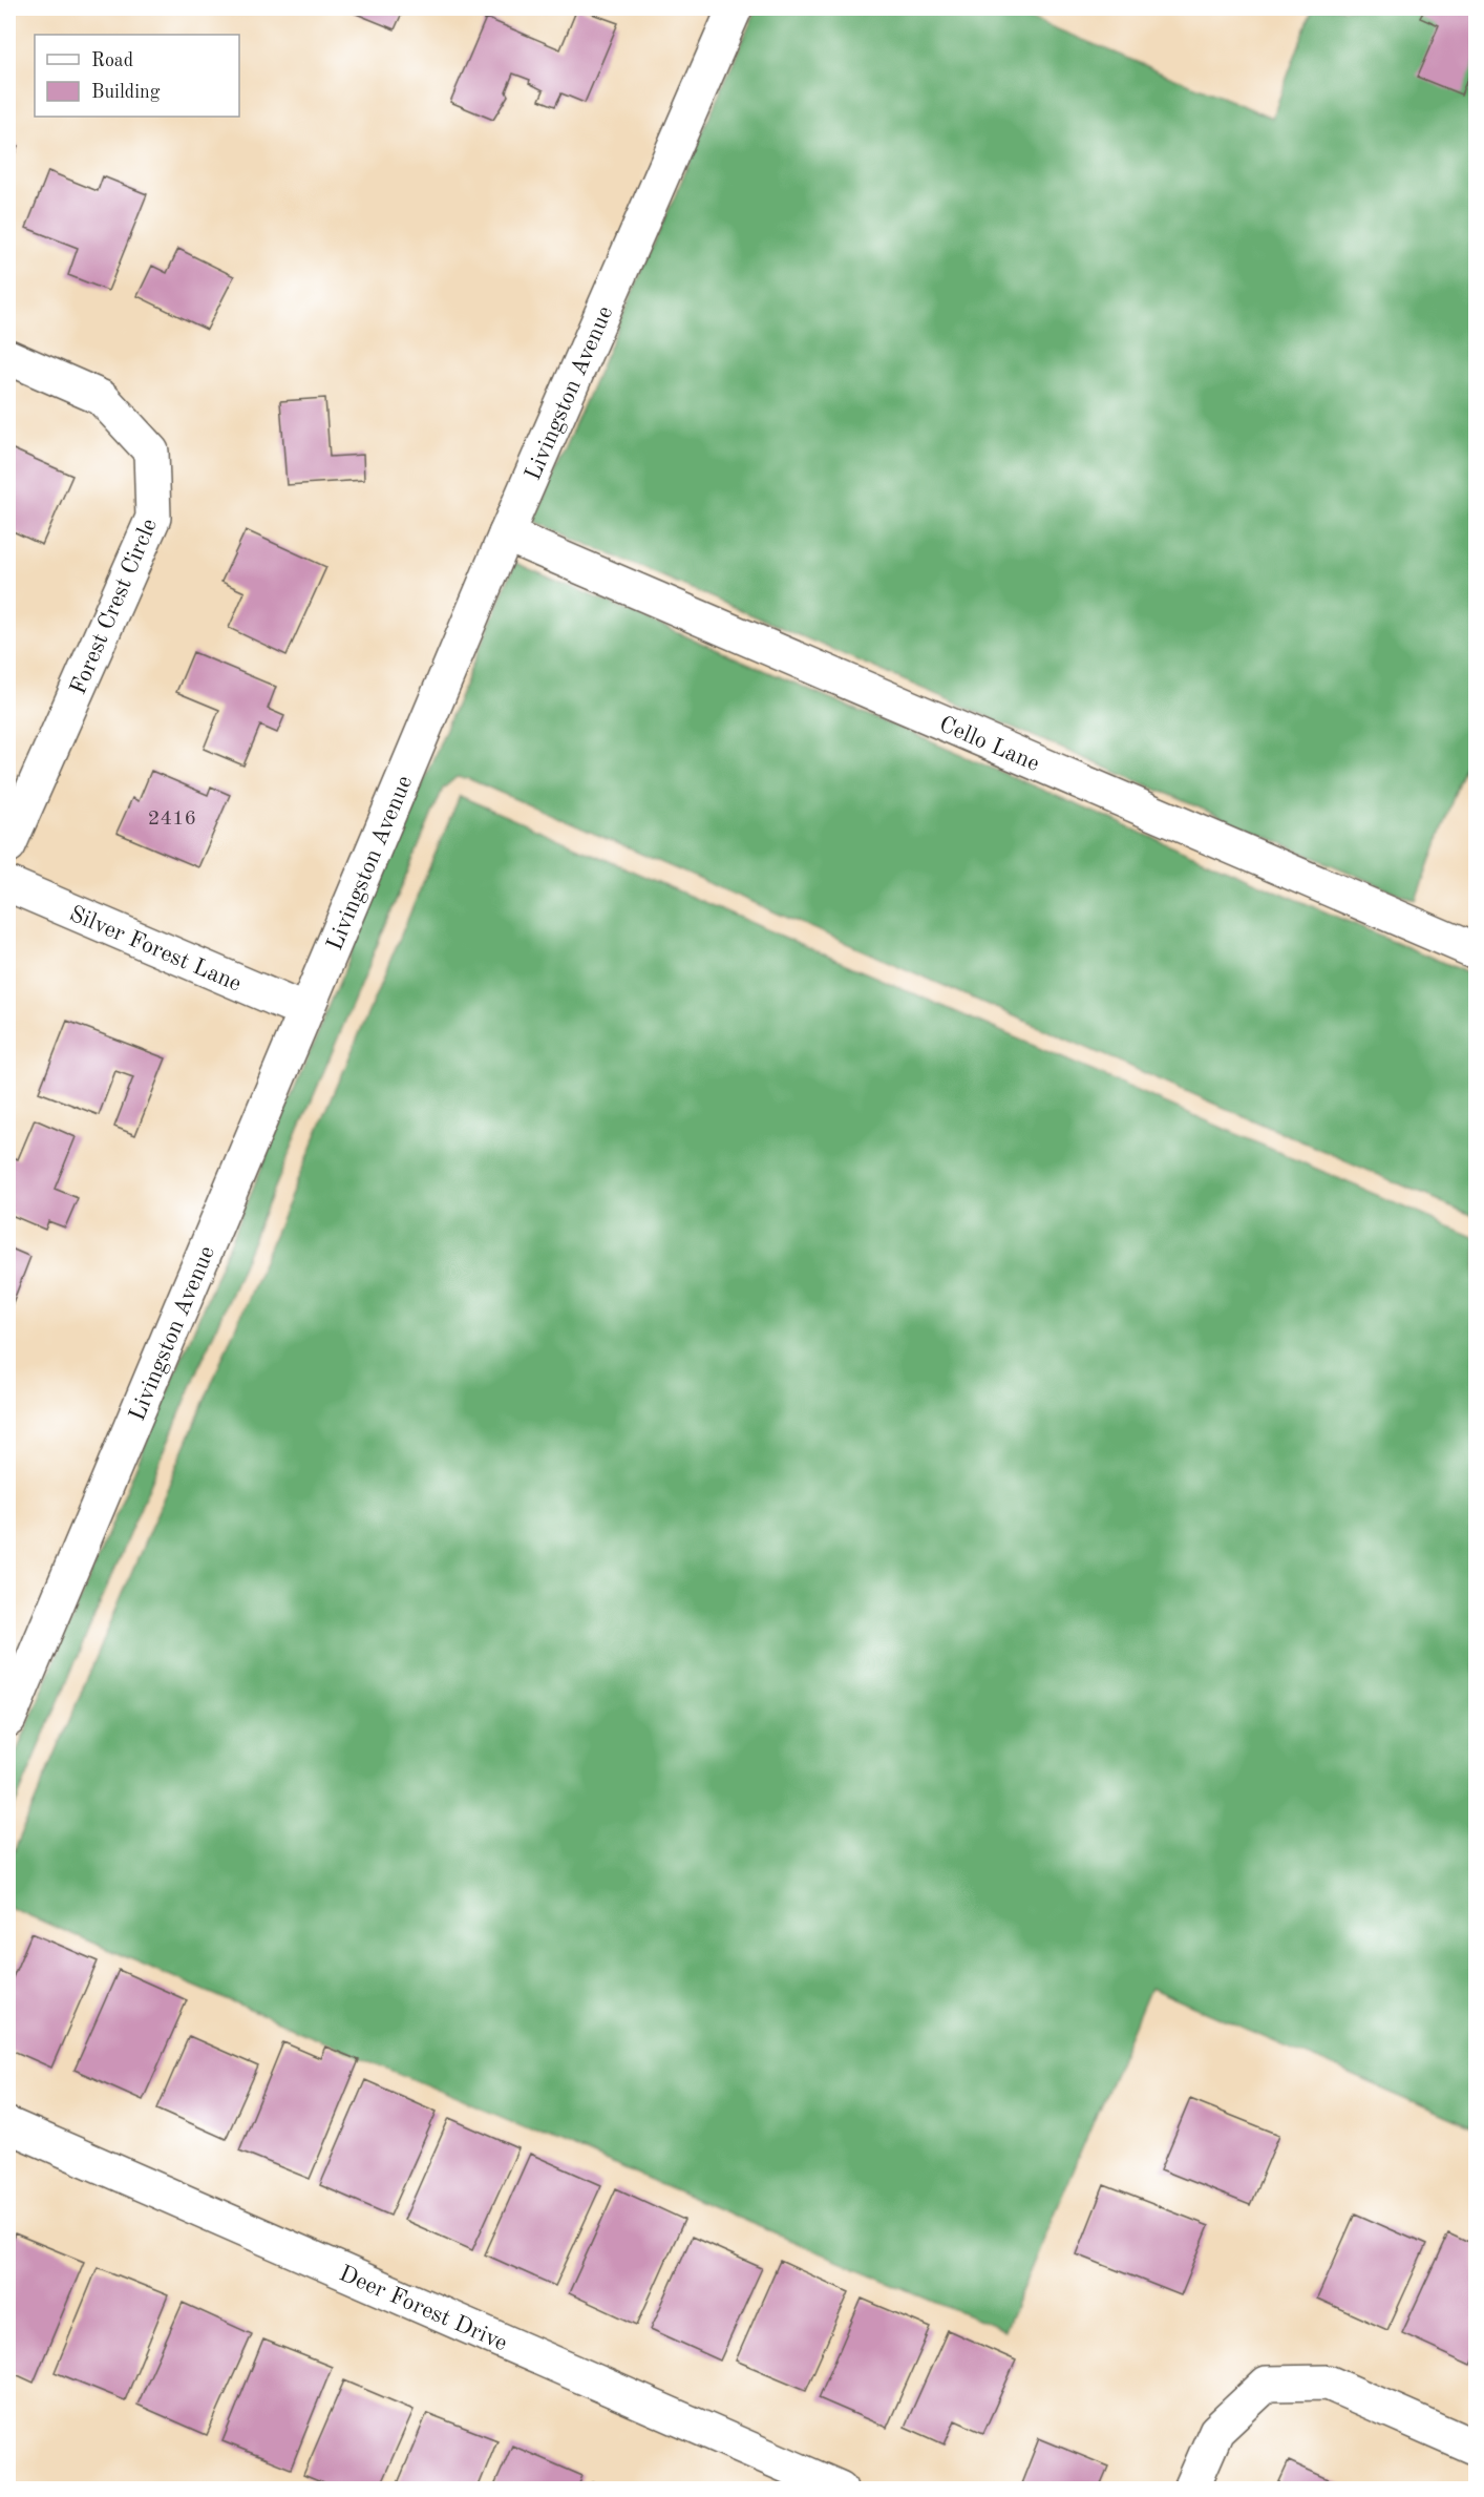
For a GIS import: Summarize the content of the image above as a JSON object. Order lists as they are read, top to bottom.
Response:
{
  "streets": {
    "street": [
      "Livingston Avenue",
      "Forest Crest Circle",
      "Cello Lane",
      "Silver Forest Lane",
      "Deer Forest Drive"
    ]
  },
  "crossings": [
    ["Livingston Avenue", "Cello Lane"],
    ["Livingston Avenue", "Silver Forest Lane"]
  ],
  "house_numbers": ["2416"],
  "legend": ["Road", "Building"]
}
